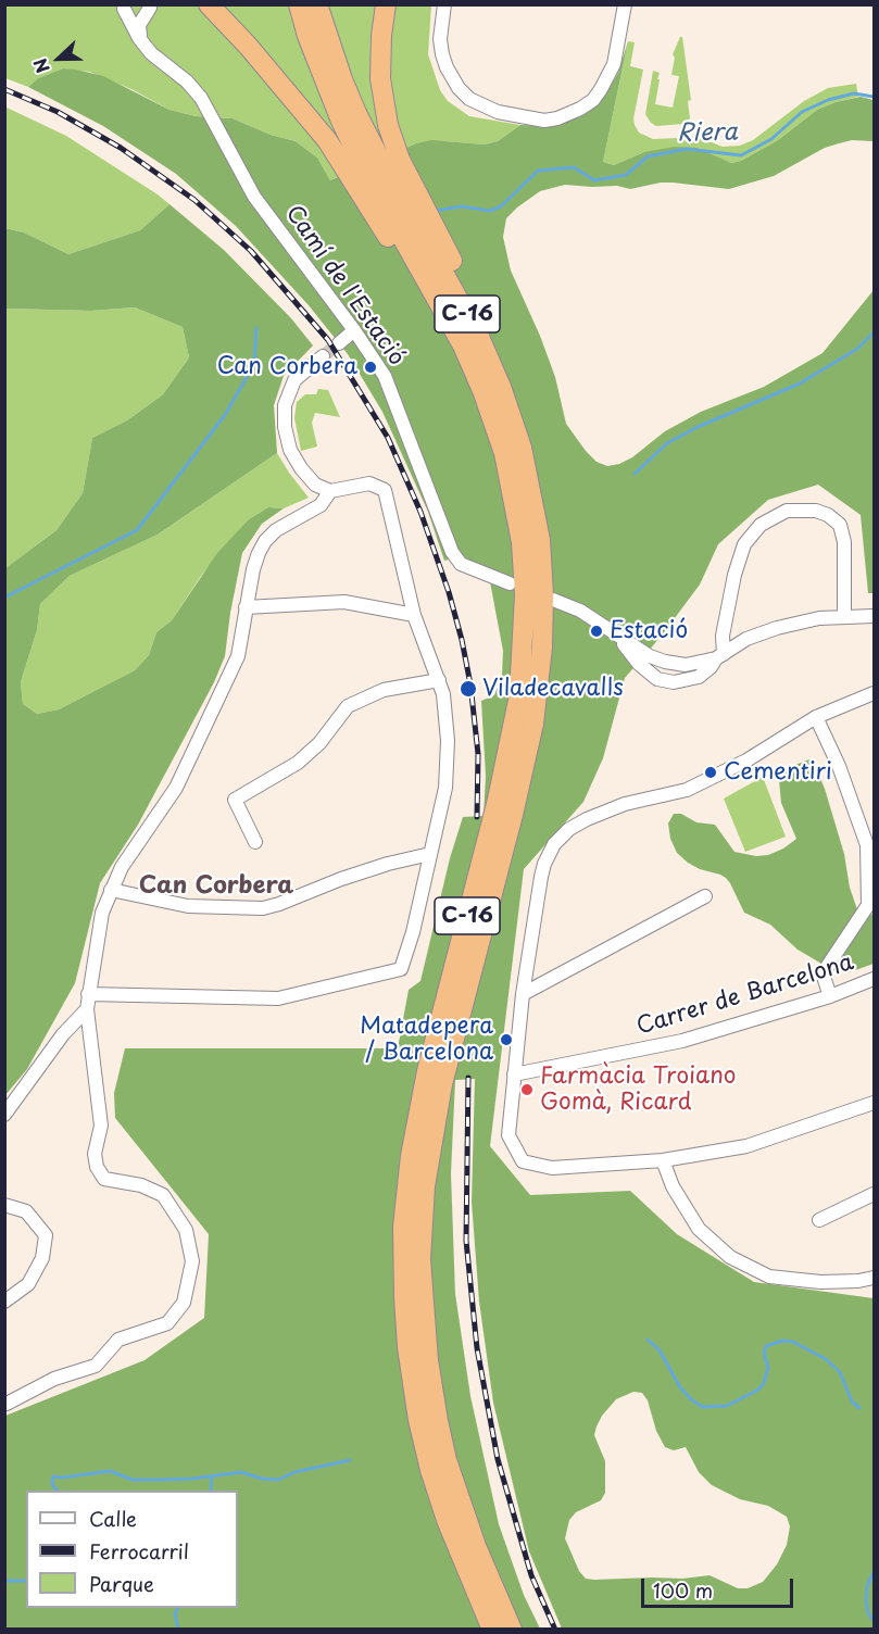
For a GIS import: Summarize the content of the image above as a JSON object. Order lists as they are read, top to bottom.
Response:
{
  "streets": {
    "highway": ["C-16"],
    "street": ["Camí de l'Estació", "Carrer de Barcelona"]
  },
  "districts": ["Can Corbera"],
  "water": ["Riera"],
  "places": [
    "Can Corbera",
    "Estació",
    "Viladecavalls",
    "Cementiri",
    "Matadepera / Barcelona",
    "Farmàcia Troiano Gomà, Ricard"
  ],
  "legend": ["Calle", "Ferrocarril", "Parque"],
  "scale_bar": "100 m",
  "north": "left"
}
